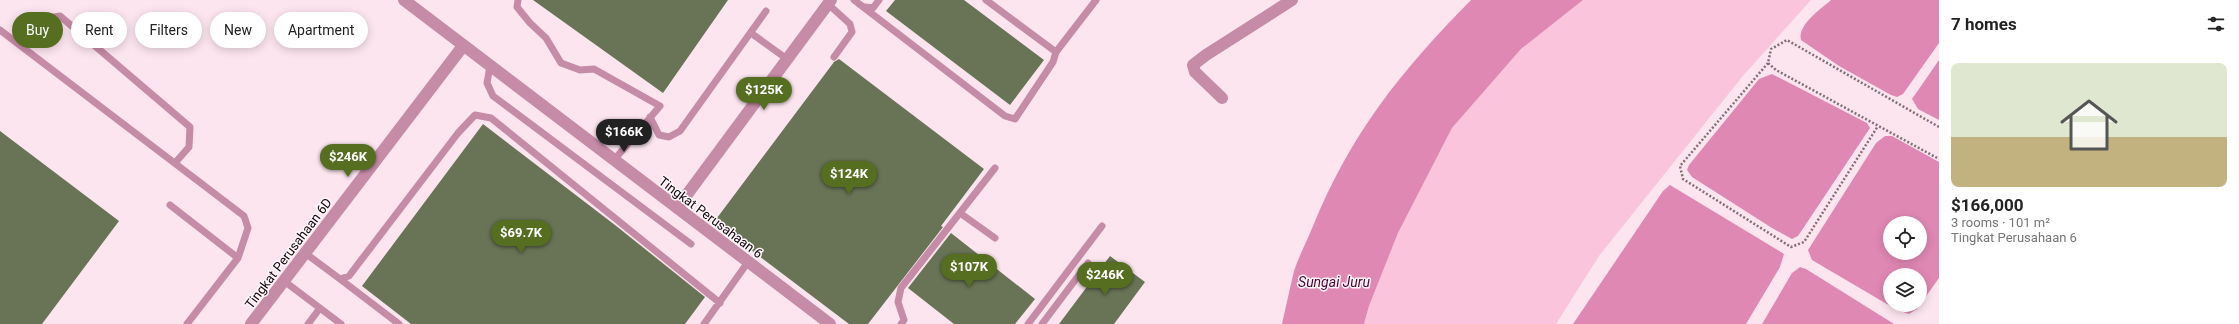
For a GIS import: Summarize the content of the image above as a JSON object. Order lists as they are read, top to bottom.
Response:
{
  "streets": {
    "street": ["Tingkat Perusahaan 6", "Tingkat Perusahaan 6D"]
  },
  "crossings": [
    ["Tingkat Perusahaan 6", "Tingkat Perusahaan 6D"]
  ],
  "water": ["Sungai Juru"],
  "page": {
    "heading": "7 homes",
    "chip": [
      "Buy",
      "Rent",
      "Filters",
      "New",
      "Apartment"
    ],
    "list": [
      {
        "name": "$166,000",
        "note": "3 rooms · 101 m² · Tingkat Perusahaan 6"
      }
    ],
    "price": [
      "$125K",
      "$166K",
      "$246K",
      "$124K",
      "$69.7K",
      "$107K",
      "$246K"
    ]
  }
}
